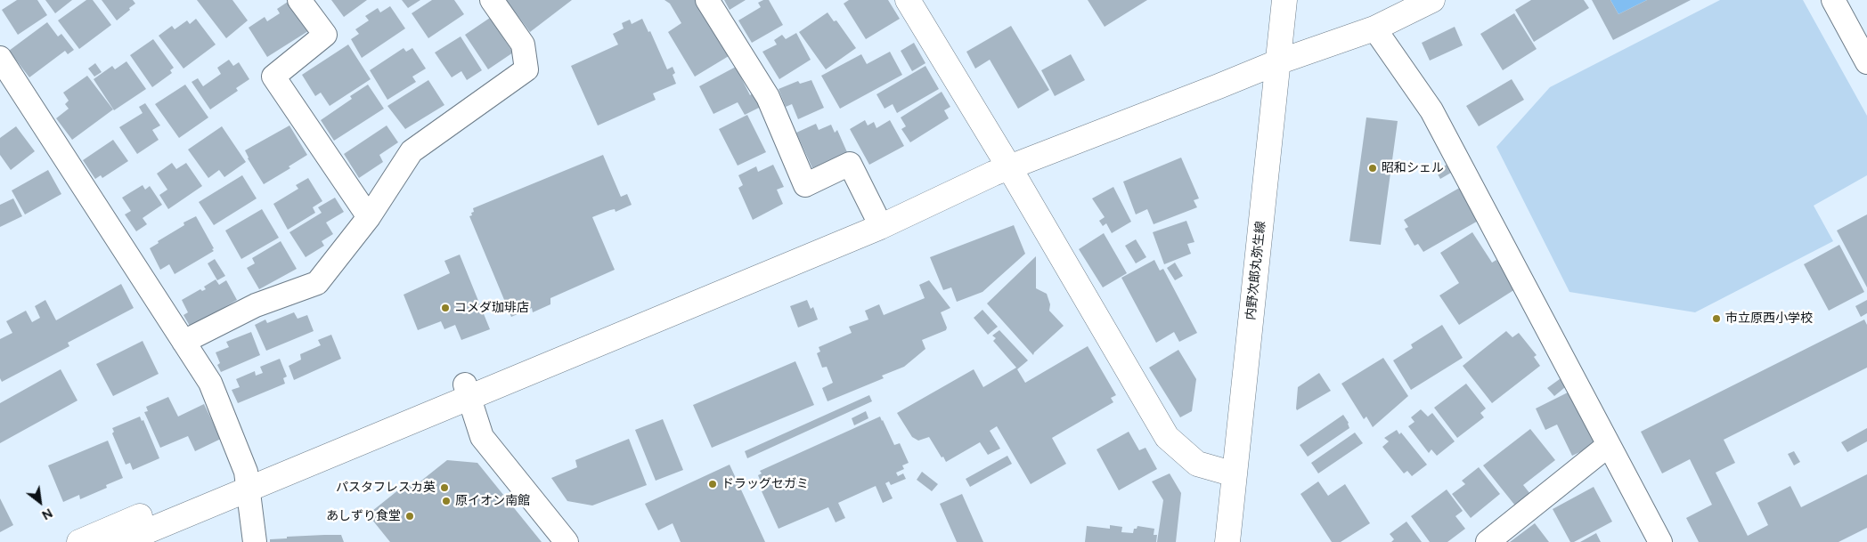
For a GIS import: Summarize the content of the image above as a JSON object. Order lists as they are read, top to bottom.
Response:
{
  "streets": {
    "street": ["内野次郎丸弥生線"]
  },
  "places": [
    "昭和シェル",
    "コメダ珈琲店",
    "市立原西小学校",
    "ドラッグセガミ",
    "パスタフレスカ英",
    "原イオン南館",
    "あしずり食堂"
  ],
  "north": "bottom right"
}
